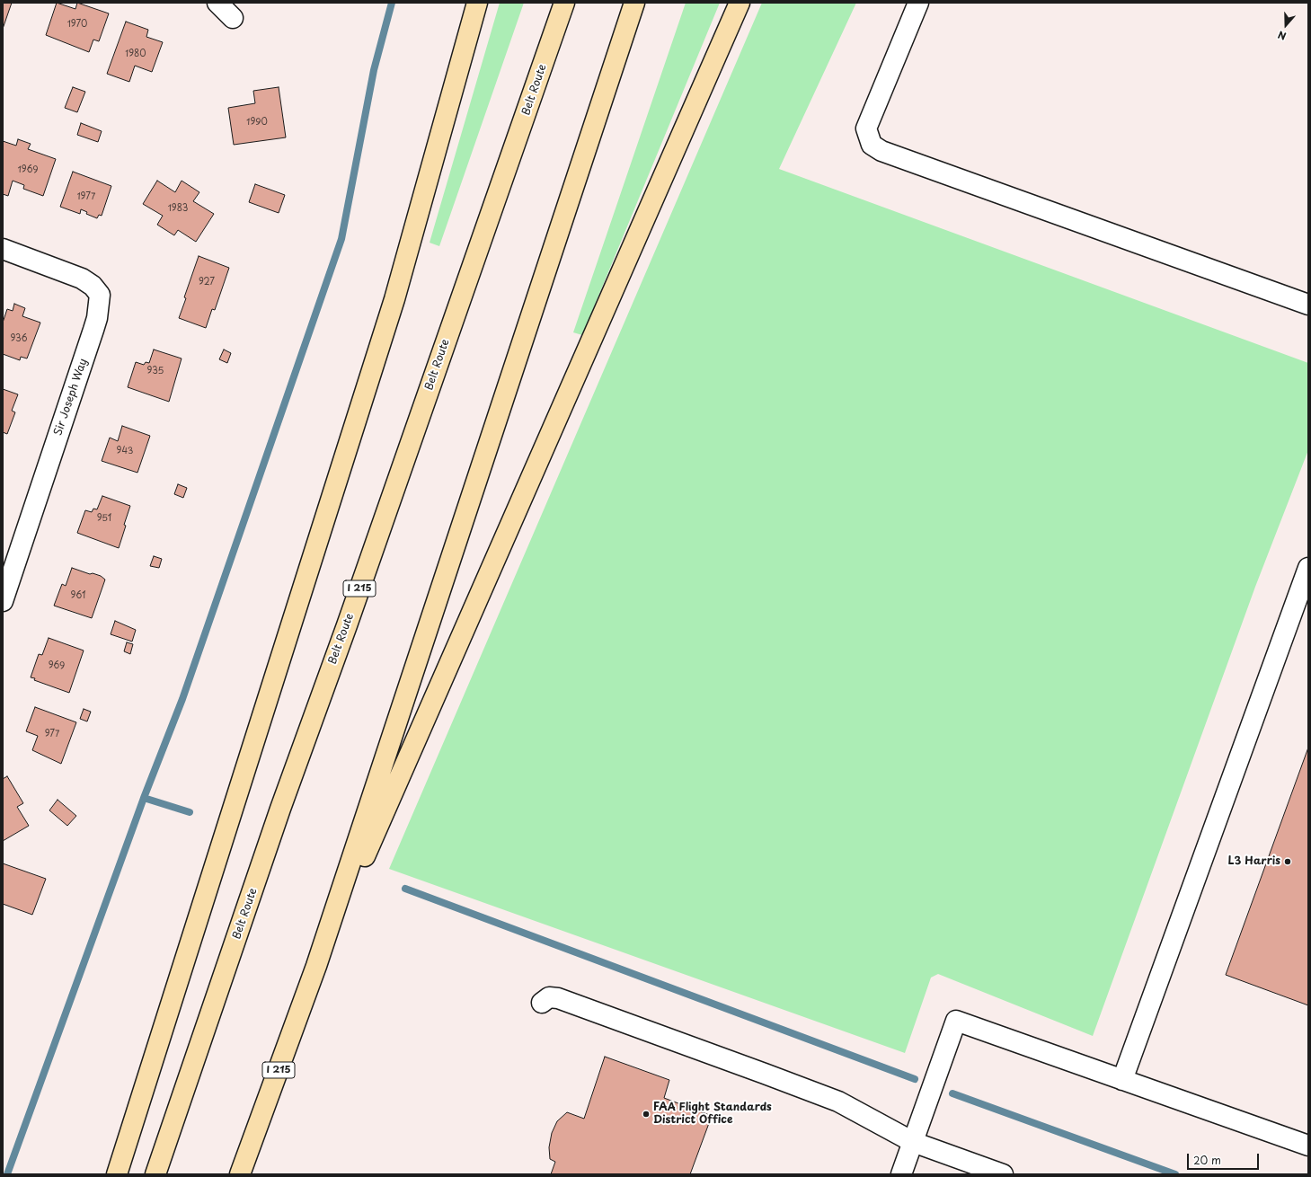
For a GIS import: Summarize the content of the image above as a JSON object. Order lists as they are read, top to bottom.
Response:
{
  "streets": {
    "highway": ["Belt Route", "I 215"],
    "street": ["Sir Joseph Way"]
  },
  "places": ["L3 Harris", "FAA Flight Standards District Office"],
  "house_numbers": [
    "1970",
    "1980",
    "1990",
    "1969",
    "1977",
    "1983",
    "927",
    "936",
    "935",
    "943",
    "951",
    "961",
    "969",
    "977"
  ],
  "scale_bar": "20 m",
  "north": "bottom"
}
